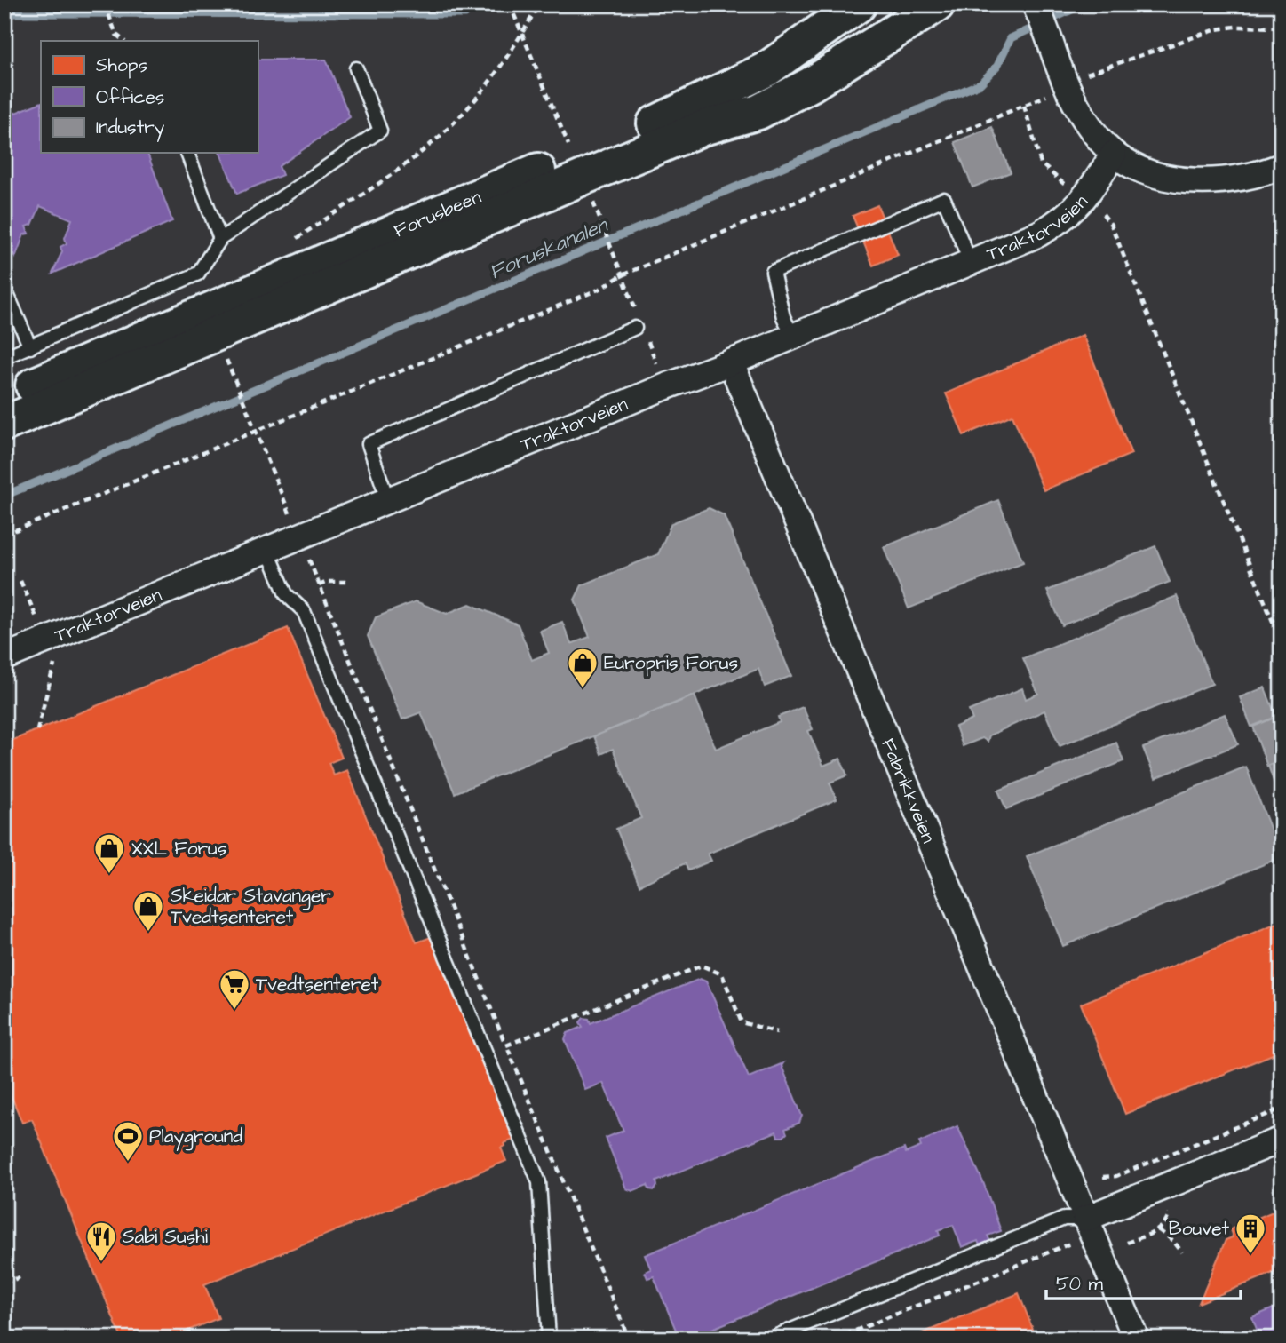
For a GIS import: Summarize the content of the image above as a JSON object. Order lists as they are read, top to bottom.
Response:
{
  "streets": {
    "main road": ["Forusbeen"],
    "street": ["Traktorveien", "Fabrikkveien"]
  },
  "crossings": [
    ["Traktorveien", "Fabrikkveien"]
  ],
  "water": ["Foruskanalen"],
  "places": {
    "shop": ["Europris Forus", "XXL Forus", "Skeidar Stavanger Tvedtsenteret"],
    "supermarket": ["Tvedtsenteret"],
    "sports": ["Playground"],
    "building": ["Bouvet"],
    "restaurant": ["Sabi Sushi"]
  },
  "legend": ["Shops", "Offices", "Industry"],
  "scale_bar": "50 m"
}
